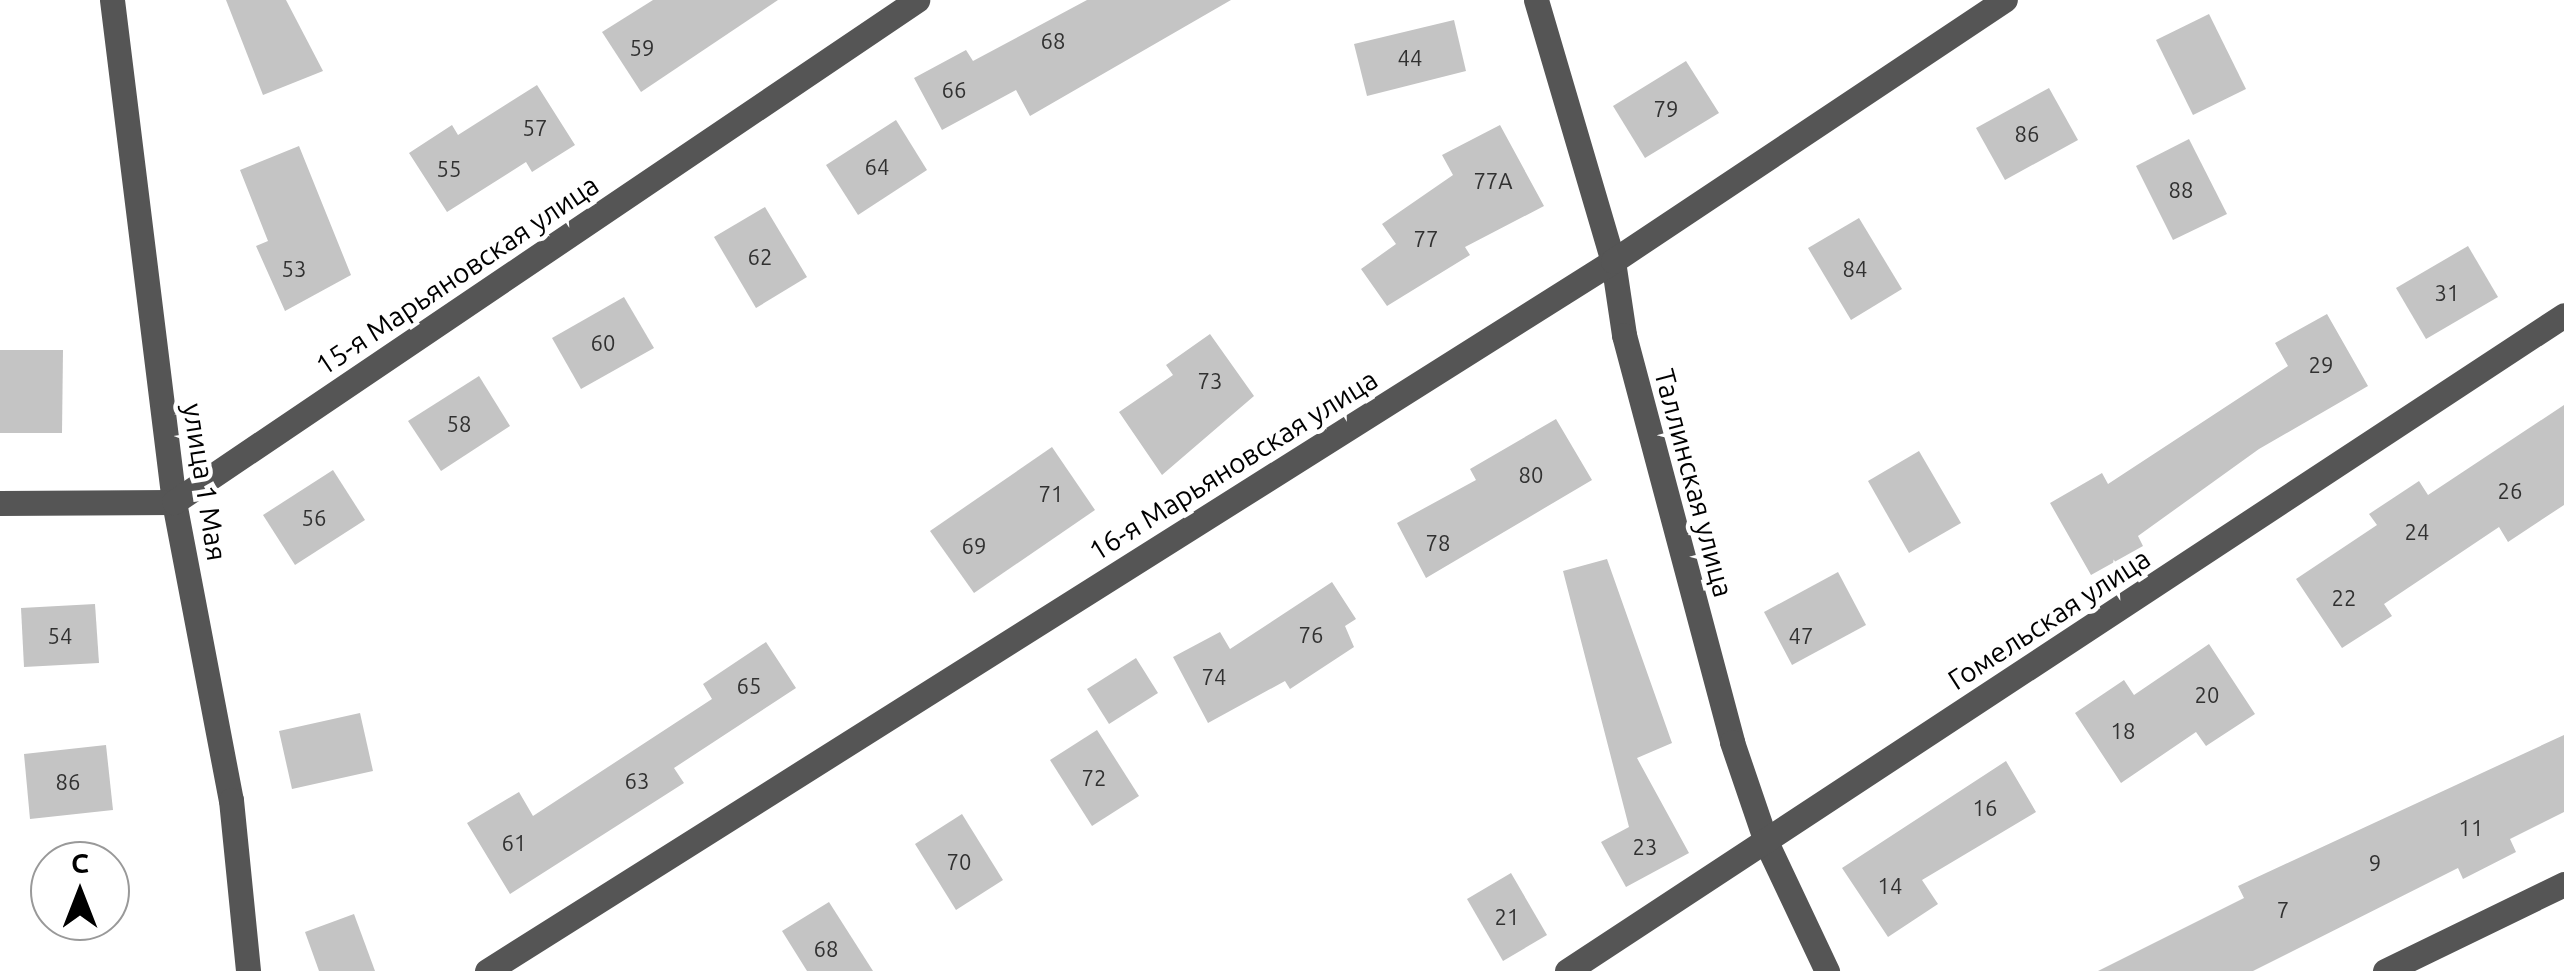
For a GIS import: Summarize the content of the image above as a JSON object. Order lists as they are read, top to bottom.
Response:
{
  "streets": {
    "street": [
      "15-я Марьяновская улица",
      "16-я Марьяновская улица",
      "улица 1 Мая",
      "Таллинская улица",
      "Гомельская улица"
    ]
  },
  "crossings": [
    ["15-я Марьяновская улица", "улица 1 Мая"],
    ["16-я Марьяновская улица", "Таллинская улица"],
    ["Таллинская улица", "Гомельская улица"]
  ],
  "house_numbers": [
    "68",
    "59",
    "44",
    "66",
    "79",
    "57",
    "86",
    "64",
    "55",
    "77А",
    "88",
    "77",
    "62",
    "53",
    "84",
    "31",
    "60",
    "29",
    "73",
    "58",
    "80",
    "26",
    "71",
    "56",
    "24",
    "78",
    "69",
    "22",
    "76",
    "54",
    "47",
    "74",
    "65",
    "20",
    "18",
    "72",
    "63",
    "86",
    "16",
    "11",
    "61",
    "23",
    "70",
    "9",
    "14",
    "7",
    "21",
    "68"
  ],
  "north": "top"
}
